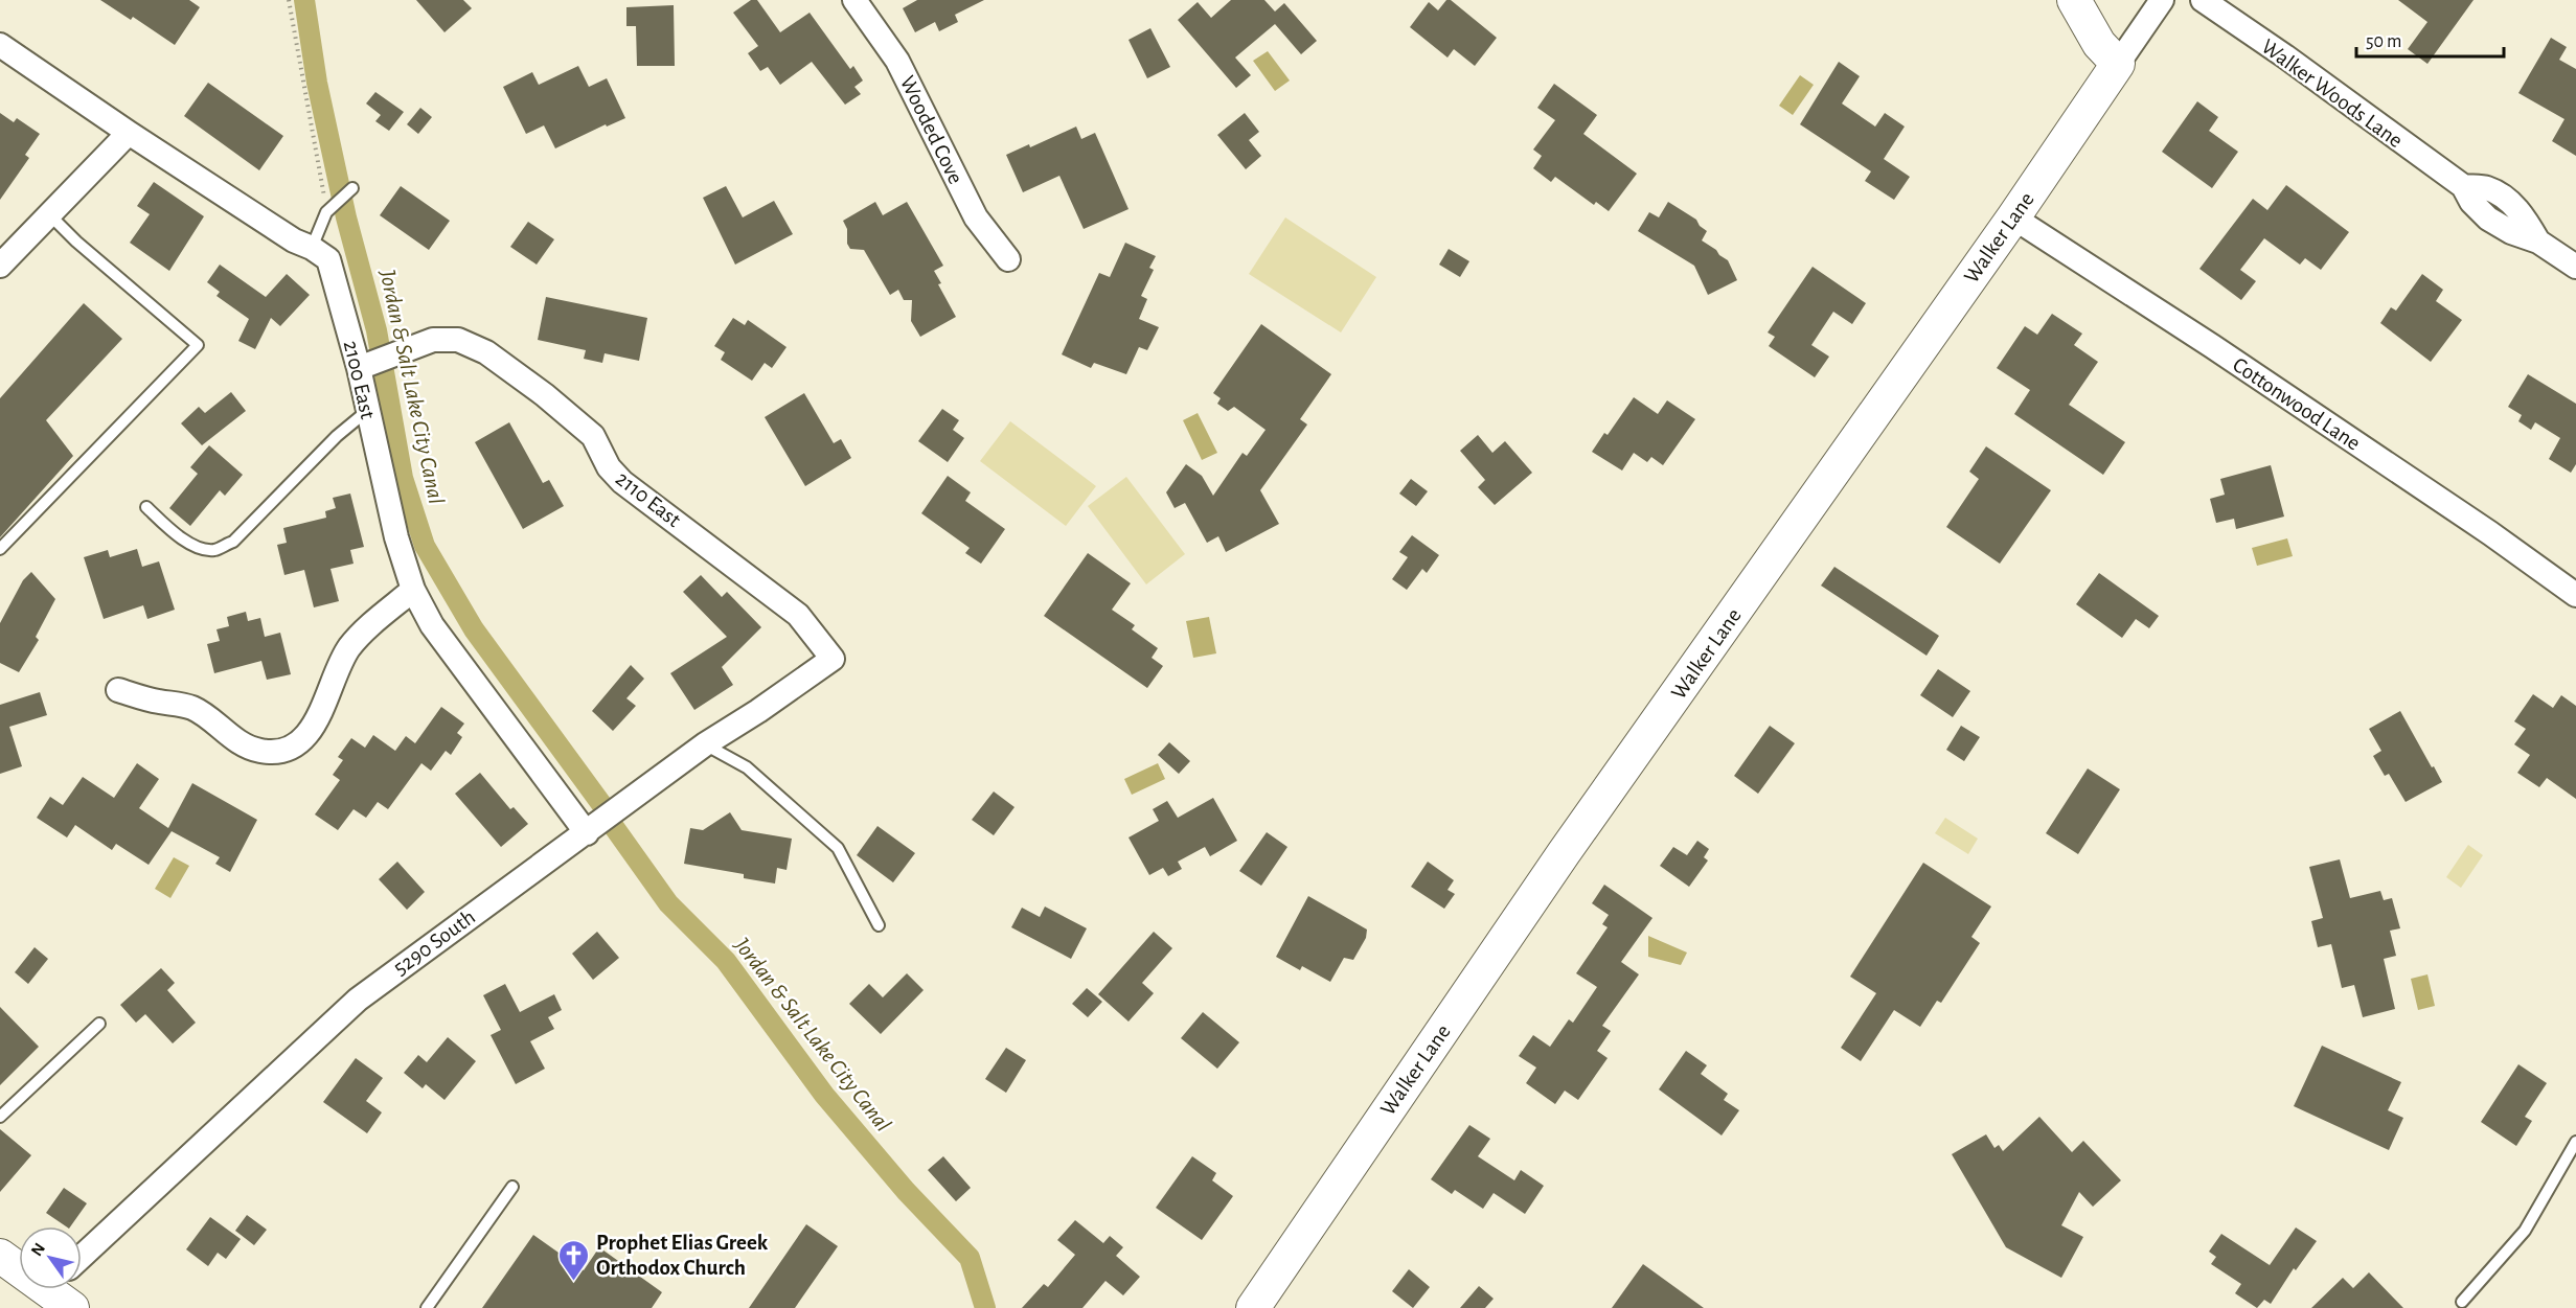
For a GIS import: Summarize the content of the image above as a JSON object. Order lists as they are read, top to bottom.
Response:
{
  "streets": {
    "street": [
      "Walker Woods Lane",
      "Wooded Cove",
      "Walker Lane",
      "2100 East",
      "Cottonwood Lane",
      "2110 East",
      "5290 South"
    ]
  },
  "crossings": [
    ["Walker Lane", "Cottonwood Lane"],
    ["2100 East", "2110 East"],
    ["2100 East", "5290 South"],
    ["2110 East", "5290 South"]
  ],
  "water": ["Jordan & Salt Lake City Canal"],
  "places": {
    "church": ["Prophet Elias Greek Orthodox Church"]
  },
  "scale_bar": "50 m",
  "north": "top left"
}
